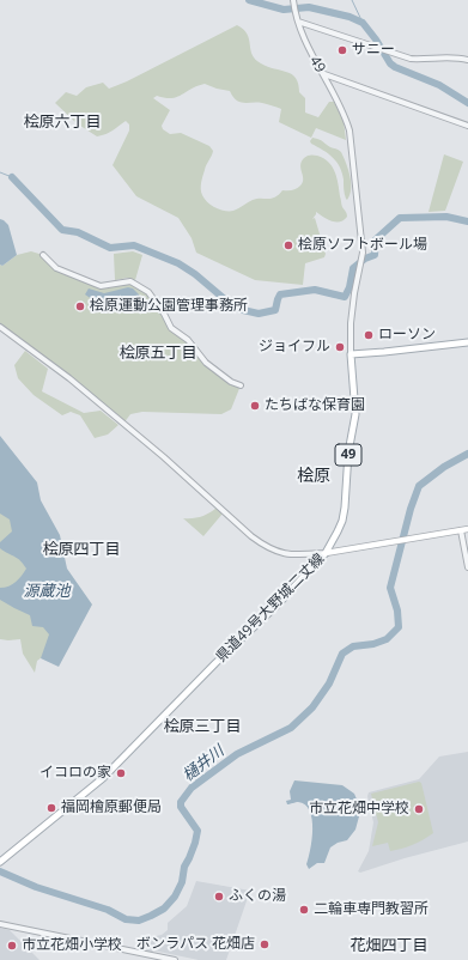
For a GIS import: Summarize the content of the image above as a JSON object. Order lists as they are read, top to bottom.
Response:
{
  "streets": {
    "main road": ["49", "県道49号大野城二丈線"]
  },
  "crossings": [
    ["49", "県道49号大野城二丈線"]
  ],
  "districts": [
    "桧原六丁目",
    "桧原五丁目",
    "桧原",
    "桧原四丁目",
    "桧原三丁目",
    "花畑四丁目"
  ],
  "water": ["源蔵池", "樋井川"],
  "places": [
    "サニー",
    "桧原ソフトボール場",
    "桧原運動公園管理事務所",
    "ローソン",
    "ジョイフル",
    "たちばな保育園",
    "イコロの家",
    "福岡檜原郵便局",
    "市立花畑中学校",
    "ふくの湯",
    "二輪車専門教習所",
    "ボンラパス 花畑店",
    "市立花畑小学校"
  ]
}
